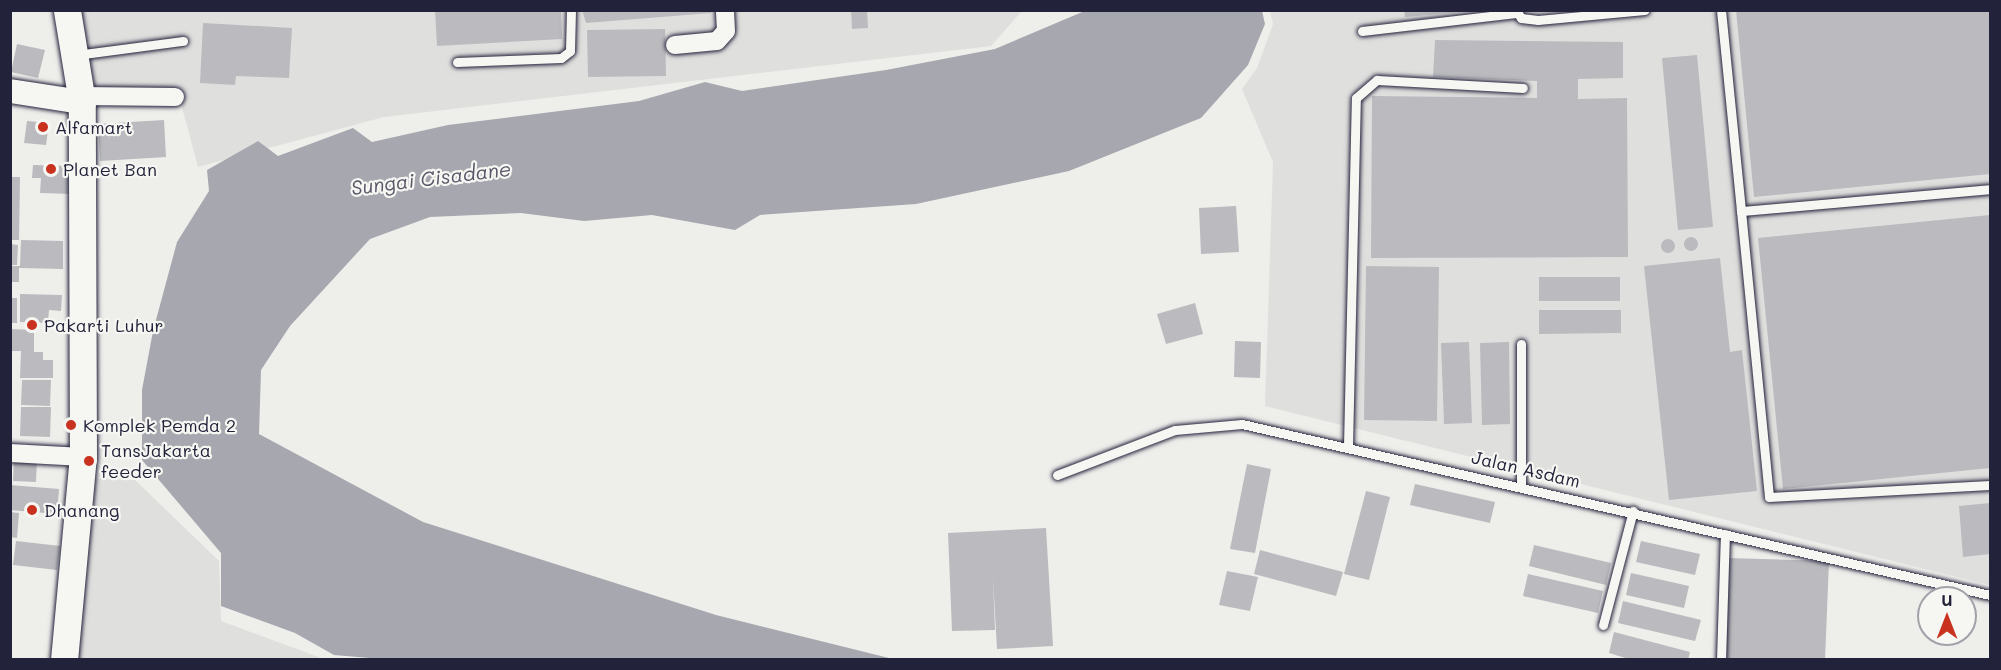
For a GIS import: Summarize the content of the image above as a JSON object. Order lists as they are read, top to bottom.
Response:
{
  "streets": {
    "lane": ["Jalan Asdam"]
  },
  "water": ["Sungai Cisadane"],
  "places": [
    "Alfamart",
    "Planet Ban",
    "Pakarti Luhur",
    "Komplek Pemda 2",
    "TansJakarta feeder",
    "Dhanang"
  ],
  "north": "top"
}
